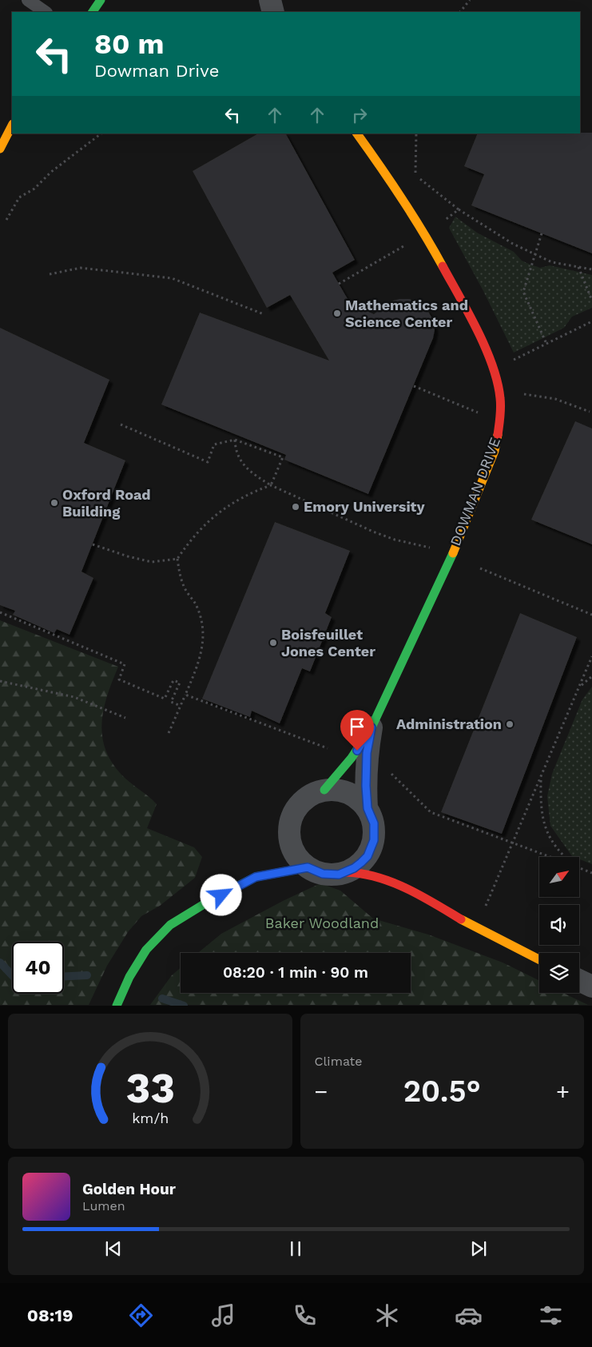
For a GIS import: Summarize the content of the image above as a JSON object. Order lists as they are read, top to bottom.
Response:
{
  "streets": {
    "street": ["DOWMAN DRIVE"]
  },
  "parks": ["Baker Woodland"],
  "places": [
    "Mathematics and Science Center",
    "Oxford Road Building",
    "Emory University",
    "Boisfeuillet Jones Center",
    "Administration"
  ],
  "north": "top right",
  "page": {
    "turn": ["80 m", "Dowman Drive"],
    "limit": "40",
    "trip": "08:20 · 1 min · 90 m",
    "tile": "Climate",
    "heat": ["−", "20.5°", "+"],
    "song": ["Golden Hour", "Lumen"],
    "tabs": "08:19",
    "gauge": ["33", "km/h"]
  }
}
